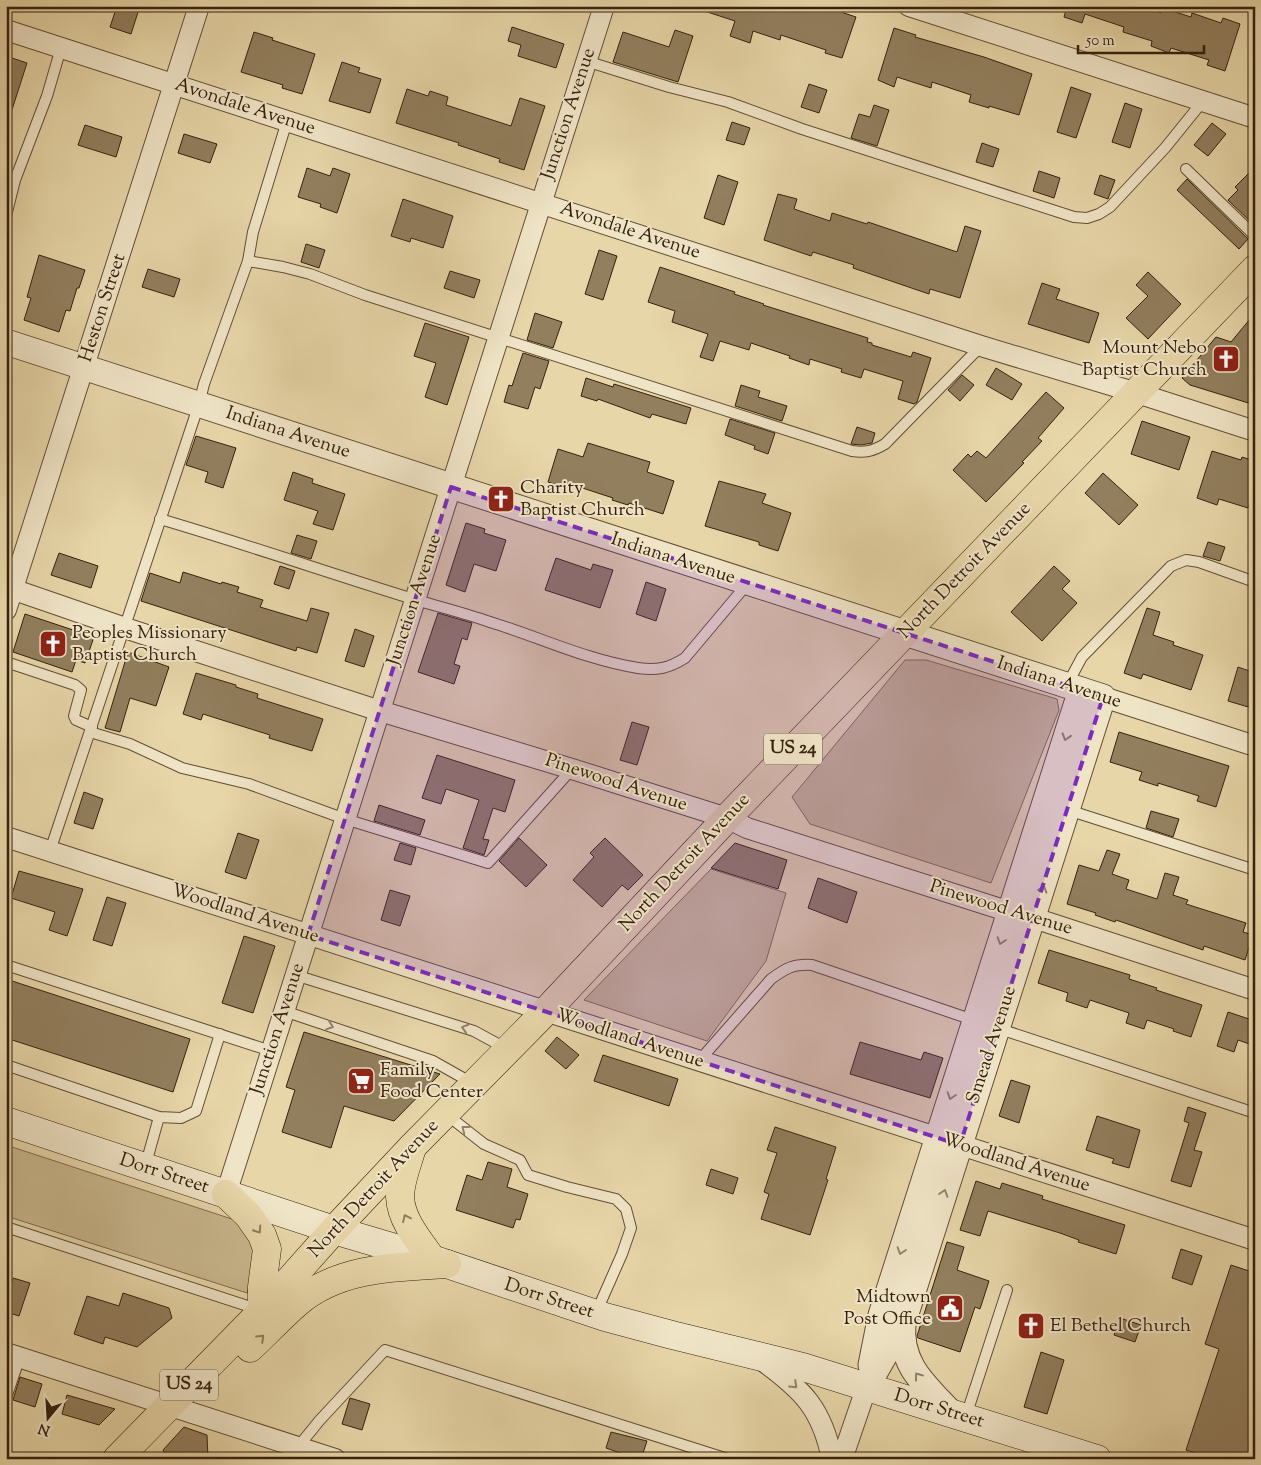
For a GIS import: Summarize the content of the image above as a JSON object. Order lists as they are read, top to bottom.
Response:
{
  "streets": {
    "main road": ["North Detroit Avenue", "US 24", "Dorr Street"],
    "street": [
      "Avondale Avenue",
      "Junction Avenue",
      "Heston Street",
      "Indiana Avenue",
      "Pinewood Avenue",
      "Woodland Avenue",
      "Smead Avenue"
    ]
  },
  "crossings": [
    ["Avondale Avenue", "Junction Avenue"],
    ["Avondale Avenue", "Heston Street"],
    ["Avondale Avenue", "North Detroit Avenue"],
    ["Junction Avenue", "Indiana Avenue"],
    ["Junction Avenue", "Pinewood Avenue"],
    ["Junction Avenue", "Woodland Avenue"],
    ["Junction Avenue", "Dorr Street"],
    ["Heston Street", "Indiana Avenue"],
    ["Heston Street", "Pinewood Avenue"],
    ["Indiana Avenue", "North Detroit Avenue"],
    ["Indiana Avenue", "Smead Avenue"],
    ["North Detroit Avenue", "Pinewood Avenue"],
    ["North Detroit Avenue", "Woodland Avenue"],
    ["North Detroit Avenue", "Dorr Street"],
    ["Pinewood Avenue", "Smead Avenue"],
    ["Woodland Avenue", "Smead Avenue"],
    ["Smead Avenue", "Dorr Street"]
  ],
  "places": {
    "church": [
      "Mount Nebo Baptist Church",
      "Charity Baptist Church",
      "Peoples Missionary Baptist Church",
      "El Bethel Church"
    ],
    "supermarket": ["Family Food Center"],
    "public building": ["Midtown Post Office"]
  },
  "scale_bar": "50 m",
  "north": "bottom"
}
